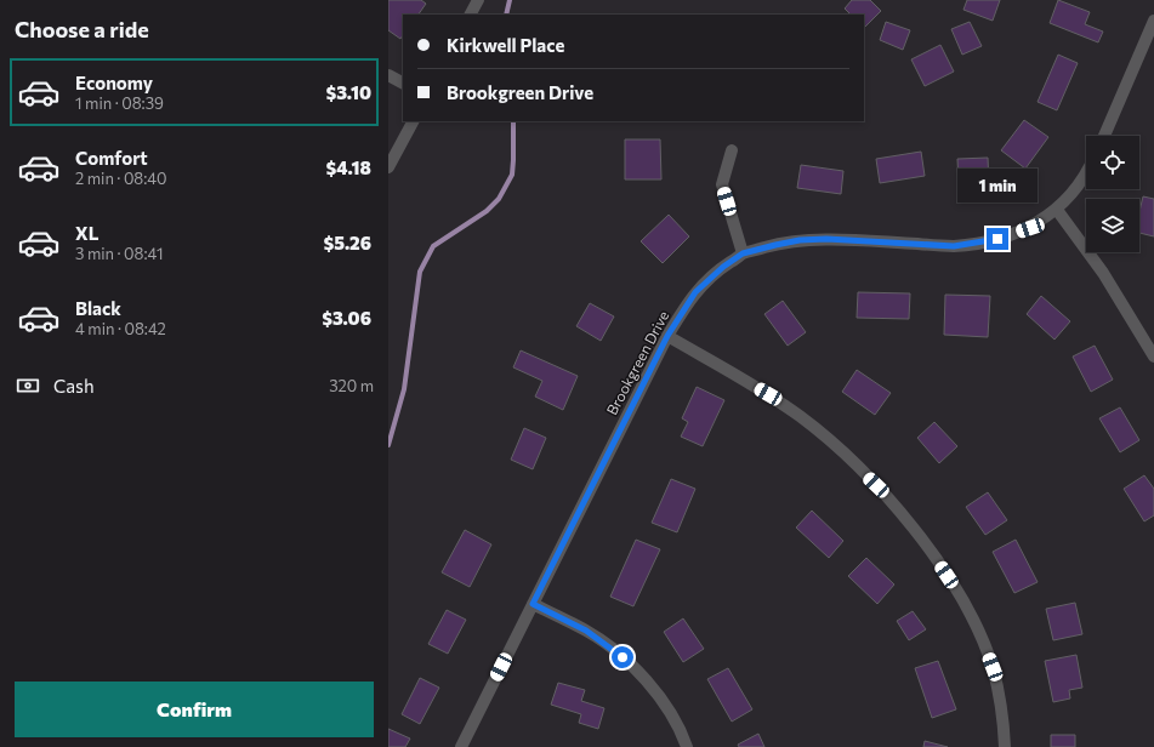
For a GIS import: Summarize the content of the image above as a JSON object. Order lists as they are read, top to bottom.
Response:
{
  "streets": {
    "street": ["Brookgreen Drive"]
  },
  "page": {
    "heading": "Choose a ride",
    "banner": ["Kirkwell Place", "Brookgreen Drive"],
    "list": [
      {
        "name": "Economy",
        "note": "1 min · 08:39",
        "value": "$3.10"
      },
      {
        "name": "Comfort",
        "note": "2 min · 08:40",
        "value": "$4.18"
      },
      {
        "name": "XL",
        "note": "3 min · 08:41",
        "value": "$5.26"
      },
      {
        "name": "Black",
        "note": "4 min · 08:42",
        "value": "$3.06"
      }
    ],
    "bubble": "1 min",
    "pay": ["Cash", "320 m"],
    "buttons": "Confirm"
  }
}
